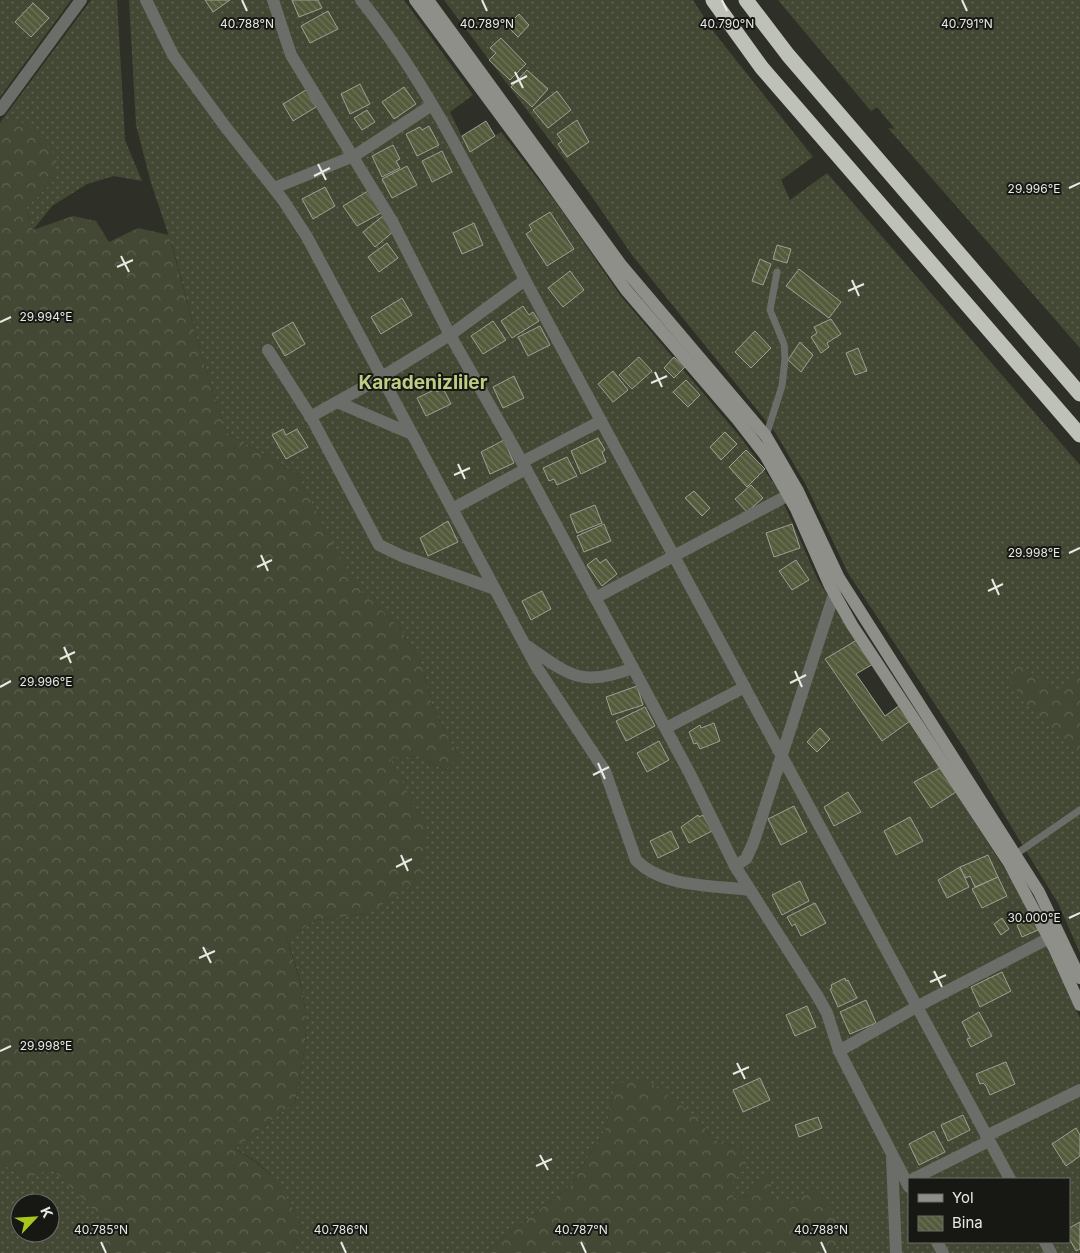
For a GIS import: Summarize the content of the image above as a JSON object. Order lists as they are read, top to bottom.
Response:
{
  "districts": ["Karadenizliler"],
  "legend": ["Yol", "Bina"],
  "north": "top right",
  "coordinates": [
    "40.788°N",
    "40.789°N",
    "40.790°N",
    "40.791°N",
    "29.996°E",
    "29.994°E",
    "29.998°E",
    "30.000°E",
    "40.785°N",
    "40.786°N",
    "40.787°N"
  ]
}
